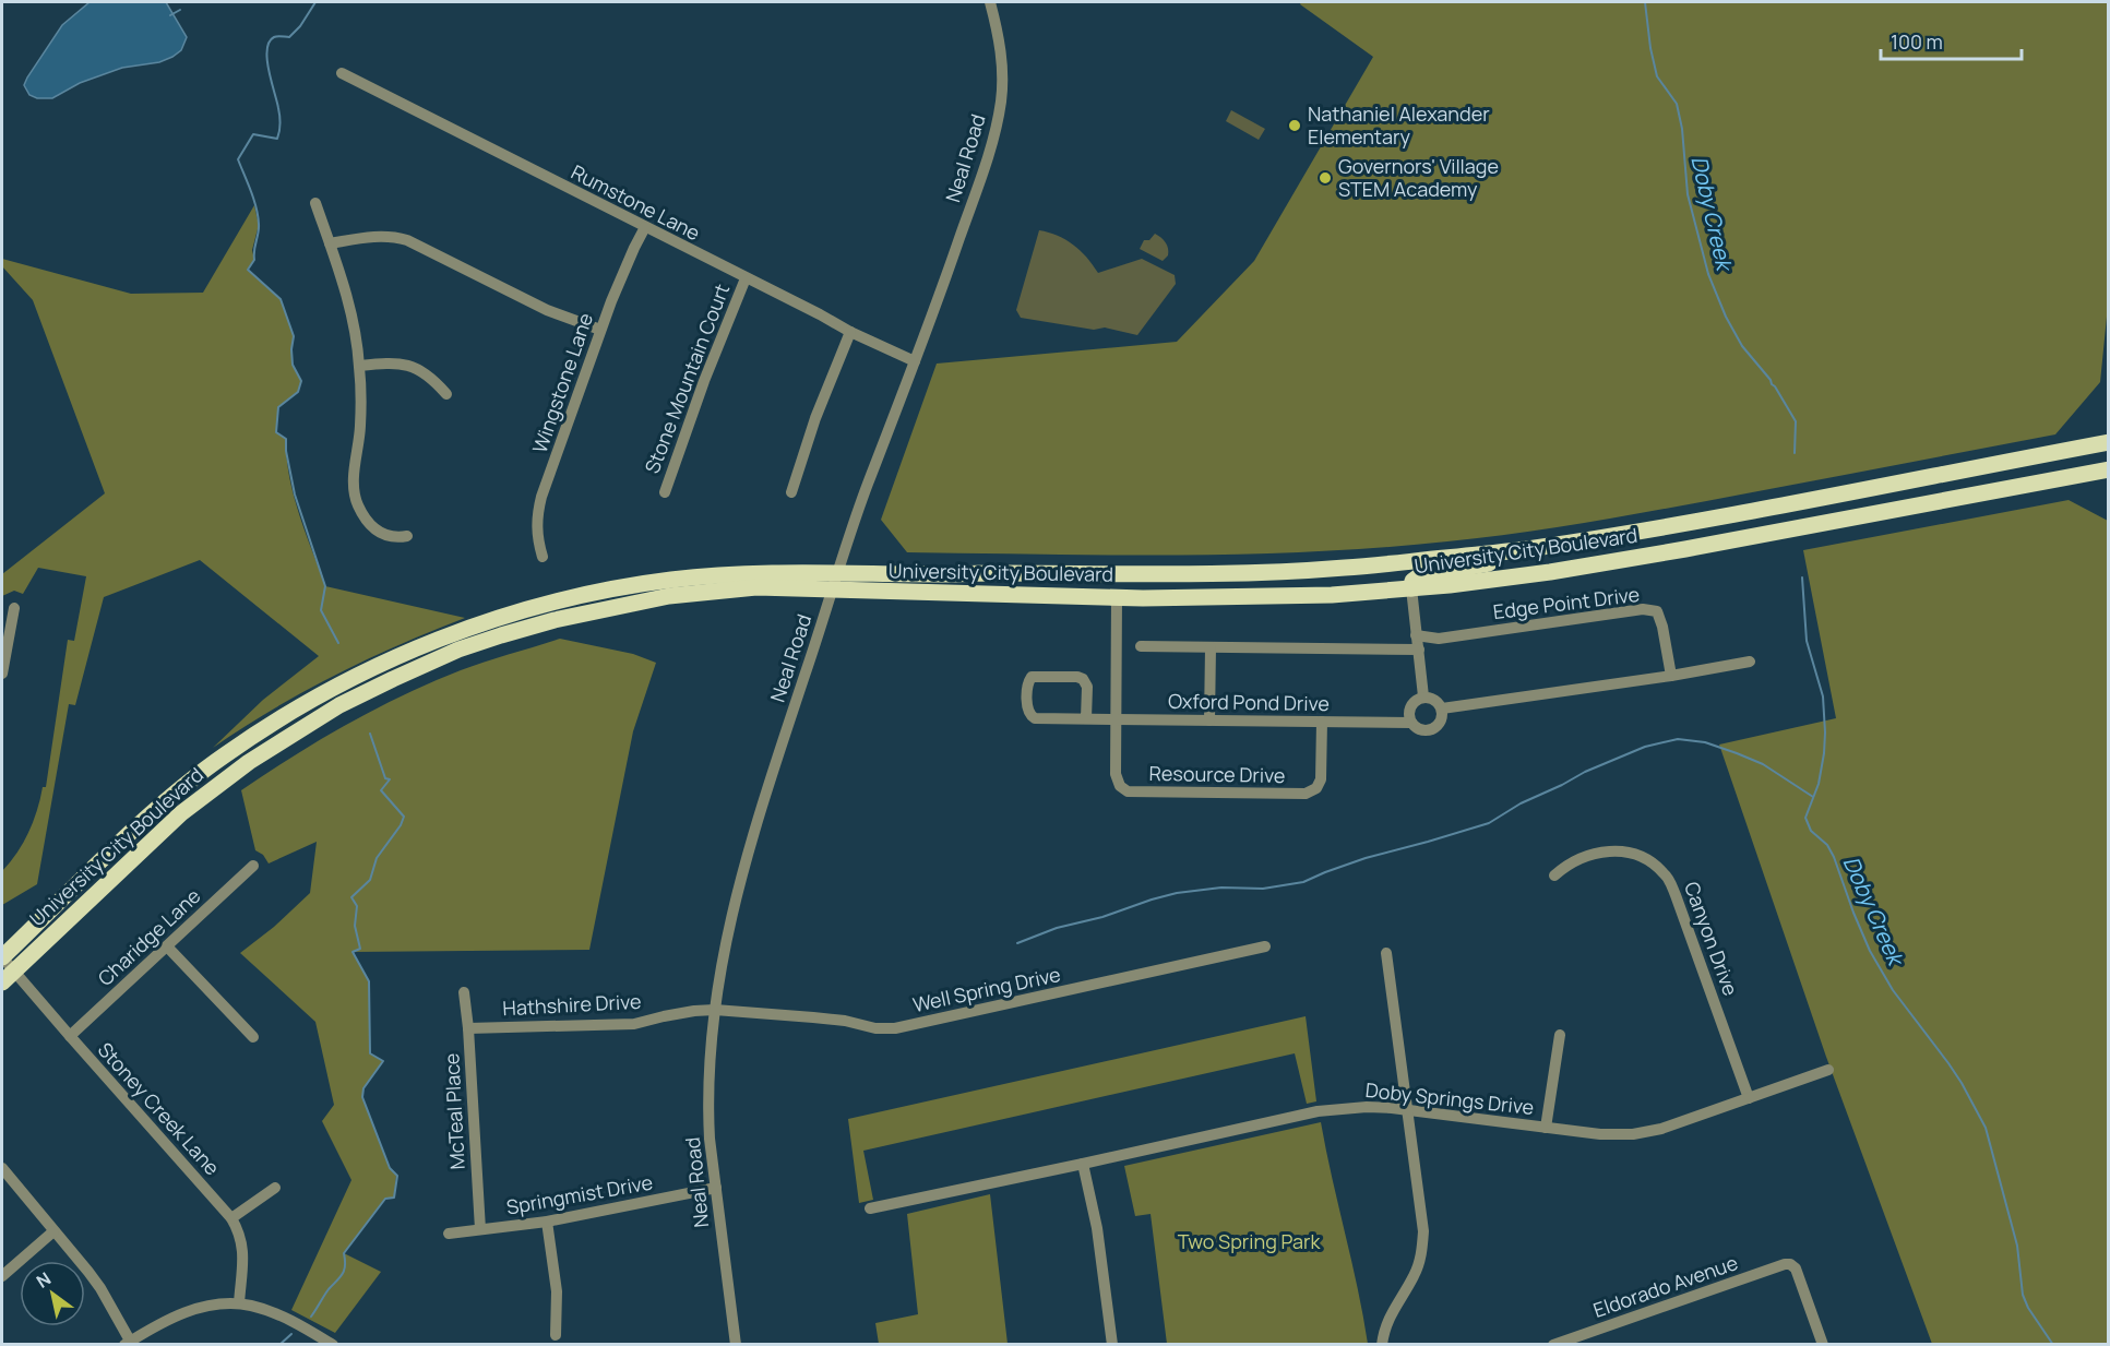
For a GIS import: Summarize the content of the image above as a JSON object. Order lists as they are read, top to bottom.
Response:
{
  "streets": {
    "main road": ["University City Boulevard"],
    "street": [
      "Neal Road",
      "Rumstone Lane",
      "Stone Mountain Court",
      "Wingstone Lane",
      "Edge Point Drive",
      "Oxford Pond Drive",
      "Resource Drive",
      "Charidge Lane",
      "Canyon Drive",
      "Well Spring Drive",
      "Hathshire Drive",
      "Doby Springs Drive",
      "Stoney Creek Lane",
      "McTeal Place",
      "Springmist Drive",
      "Eldorado Avenue"
    ]
  },
  "crossings": [
    ["Neal Road", "Rumstone Lane"],
    ["Neal Road", "University City Boulevard"],
    ["Neal Road", "Well Spring Drive"],
    ["Neal Road", "Hathshire Drive"],
    ["Neal Road", "Springmist Drive"],
    ["Rumstone Lane", "Stone Mountain Court"],
    ["Rumstone Lane", "Wingstone Lane"],
    ["University City Boulevard", "Resource Drive"],
    ["University City Boulevard", "Stoney Creek Lane"],
    ["Oxford Pond Drive", "Resource Drive"],
    ["Charidge Lane", "Stoney Creek Lane"],
    ["Canyon Drive", "Doby Springs Drive"],
    ["Well Spring Drive", "Hathshire Drive"],
    ["Hathshire Drive", "McTeal Place"],
    ["McTeal Place", "Springmist Drive"]
  ],
  "water": ["Doby Creek"],
  "parks": ["Two Spring Park"],
  "places": ["Nathaniel Alexander Elementary", "Governors' Village STEM Academy"],
  "scale_bar": "100 m",
  "north": "top left"
}
